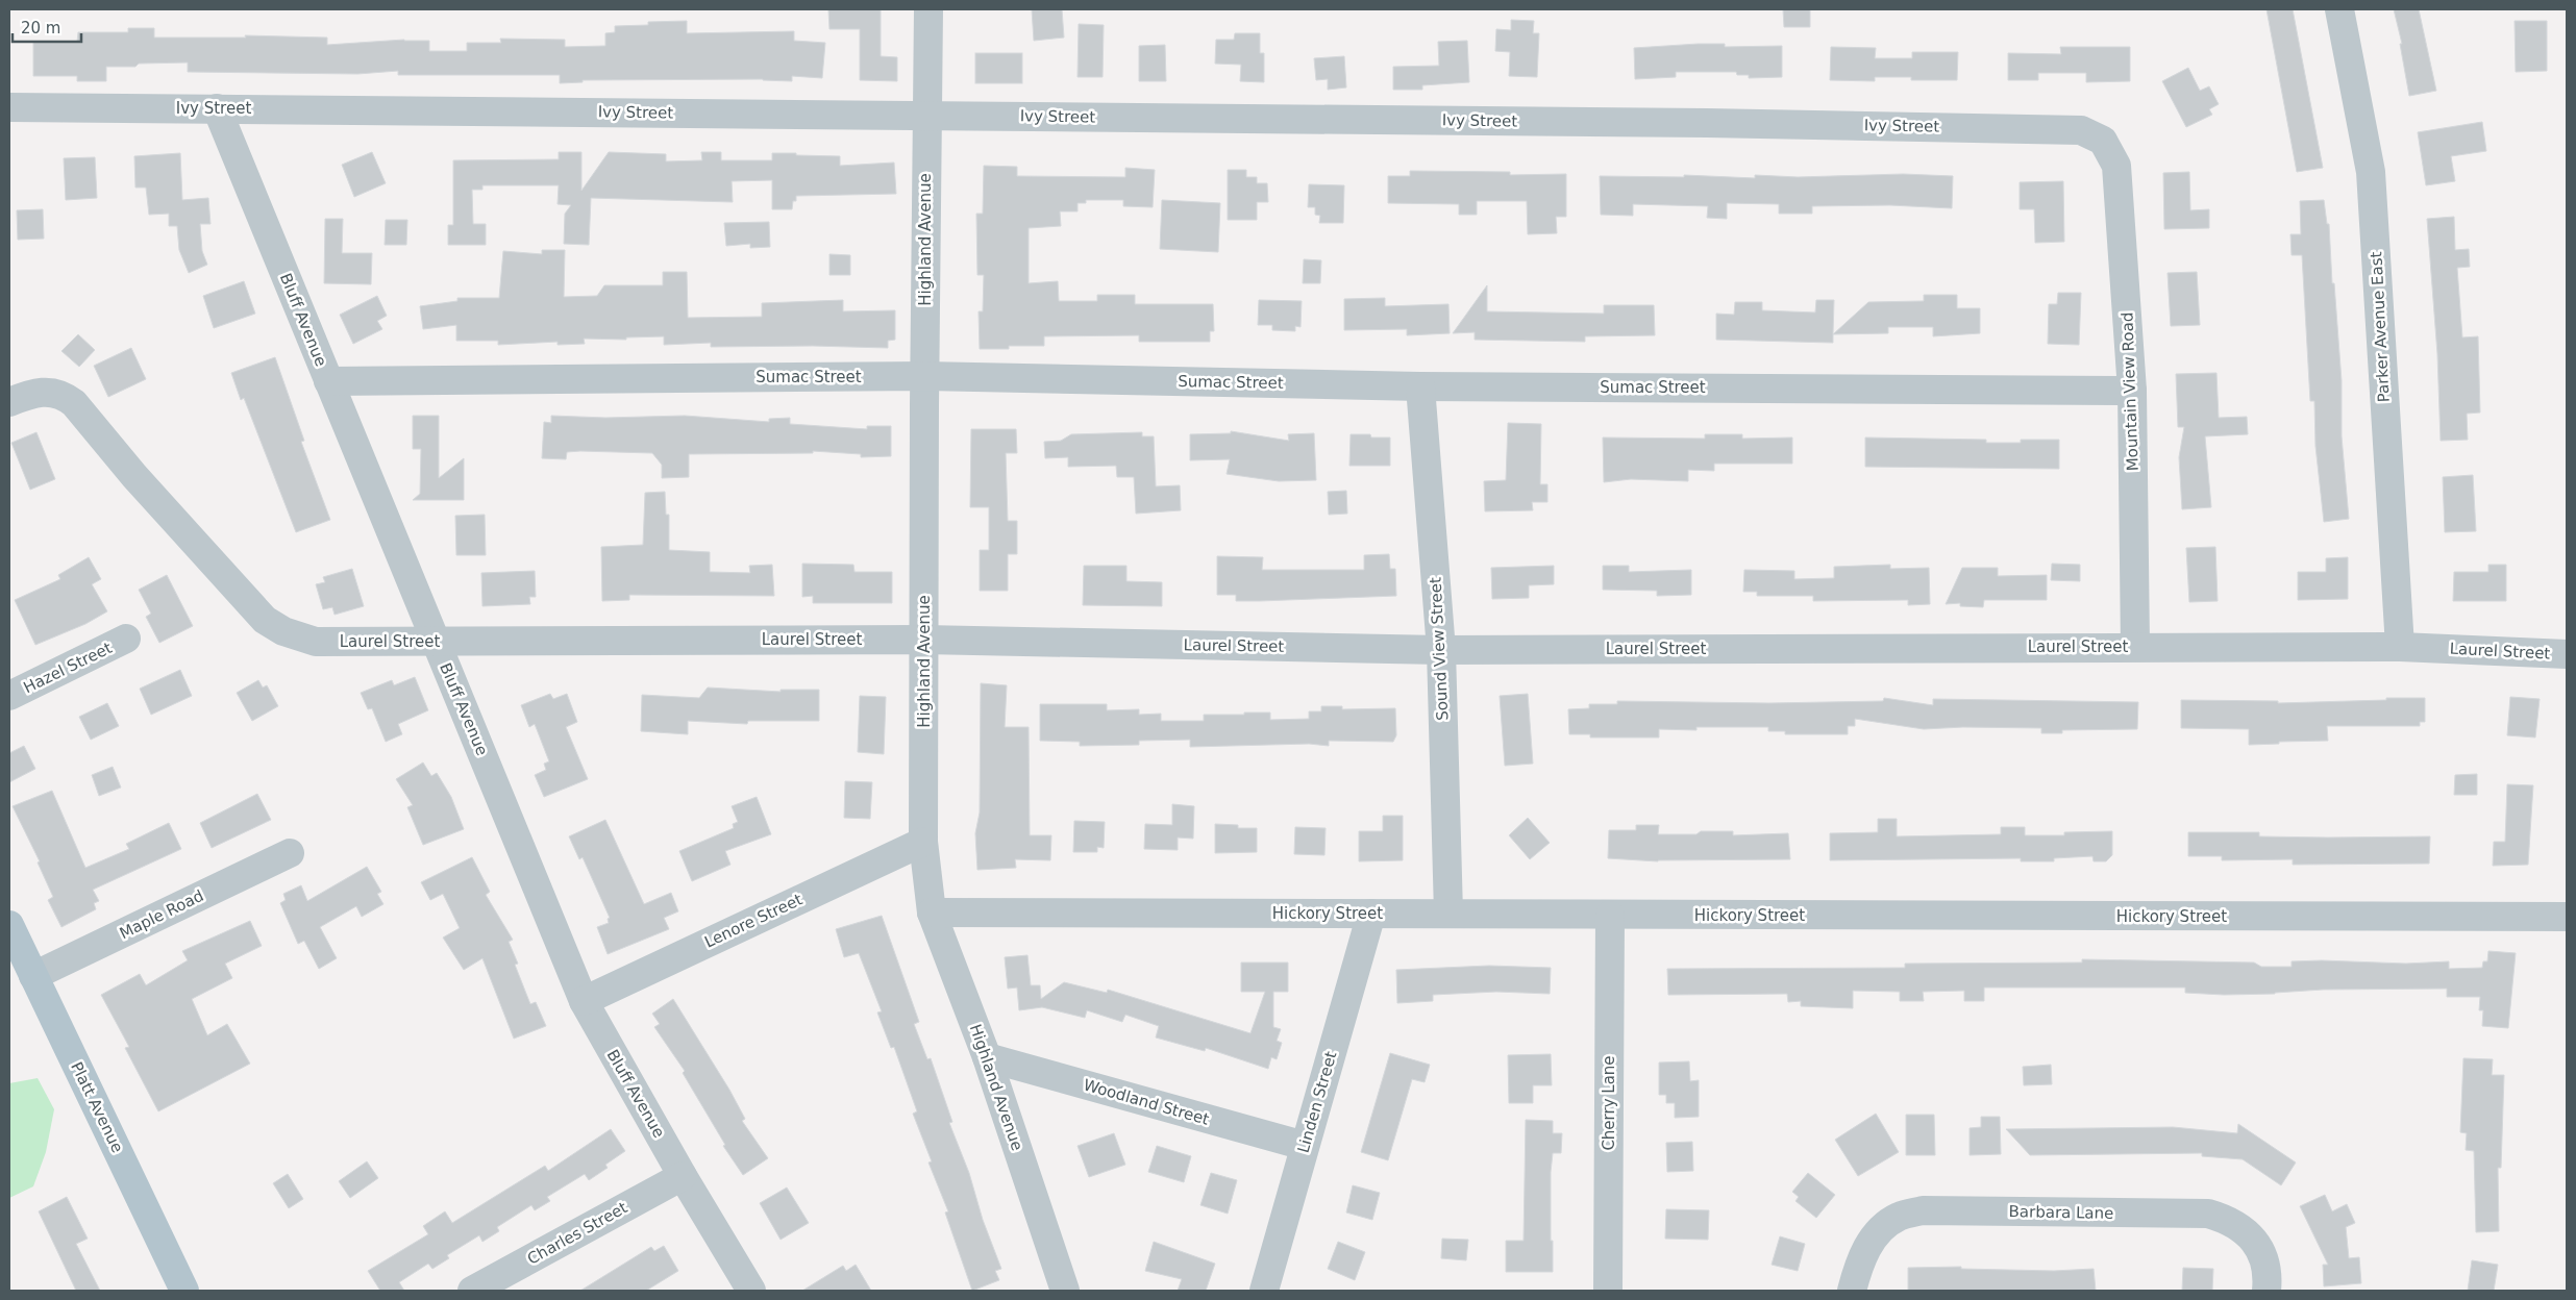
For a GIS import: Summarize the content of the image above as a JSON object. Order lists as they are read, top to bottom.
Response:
{
  "streets": {
    "main road": ["Platt Avenue"],
    "street": [
      "Ivy Street",
      "Highland Avenue",
      "Bluff Avenue",
      "Parker Avenue East",
      "Sumac Street",
      "Mountain View Road",
      "Laurel Street",
      "Sound View Street",
      "Hazel Street",
      "Hickory Street",
      "Maple Road",
      "Lenore Street",
      "Woodland Street",
      "Linden Street",
      "Cherry Lane",
      "Barbara Lane",
      "Charles Street"
    ]
  },
  "crossings": [
    ["Ivy Street", "Highland Avenue"],
    ["Ivy Street", "Bluff Avenue"],
    ["Ivy Street", "Mountain View Road"],
    ["Highland Avenue", "Sumac Street"],
    ["Highland Avenue", "Laurel Street"],
    ["Highland Avenue", "Hickory Street"],
    ["Highland Avenue", "Lenore Street"],
    ["Highland Avenue", "Woodland Street"],
    ["Bluff Avenue", "Sumac Street"],
    ["Bluff Avenue", "Laurel Street"],
    ["Bluff Avenue", "Lenore Street"],
    ["Bluff Avenue", "Charles Street"],
    ["Parker Avenue East", "Laurel Street"],
    ["Sumac Street", "Mountain View Road"],
    ["Sumac Street", "Sound View Street"],
    ["Mountain View Road", "Laurel Street"],
    ["Laurel Street", "Sound View Street"],
    ["Sound View Street", "Hickory Street"],
    ["Hickory Street", "Linden Street"],
    ["Hickory Street", "Cherry Lane"],
    ["Maple Road", "Platt Avenue"],
    ["Woodland Street", "Linden Street"]
  ],
  "scale_bar": "20 m"
}
